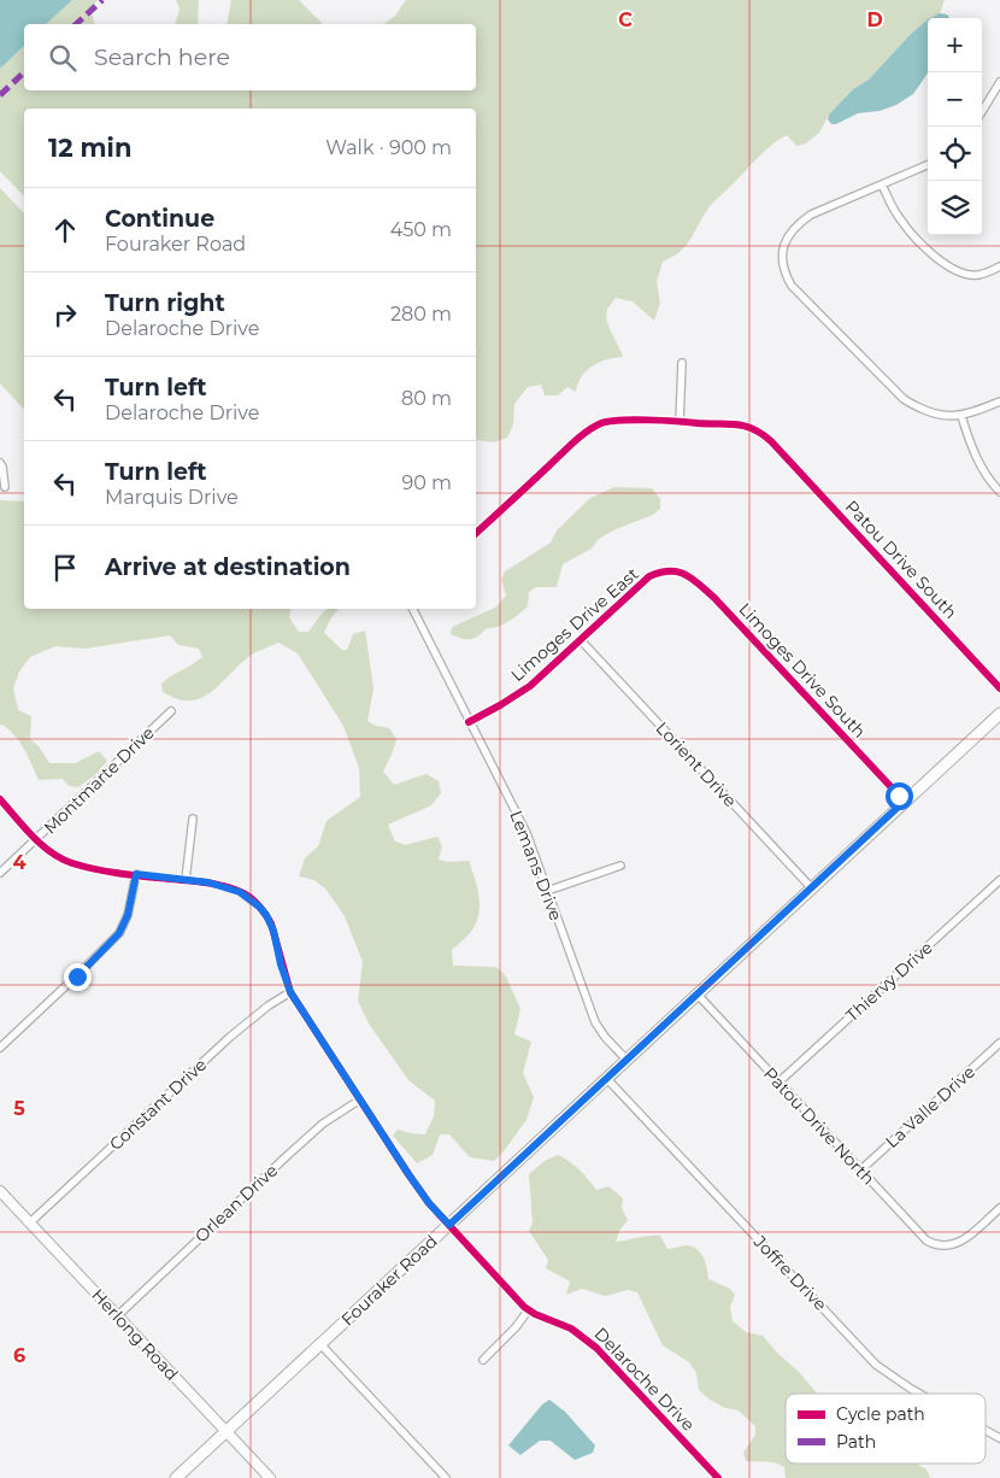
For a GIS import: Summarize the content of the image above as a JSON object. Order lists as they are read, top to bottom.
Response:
{
  "streets": {
    "main road": ["Fouraker Road"],
    "street": [
      "Patou Drive South",
      "Limoges Drive East",
      "Limoges Drive South",
      "Lorient Drive",
      "Montmarte Drive",
      "Lemans Drive",
      "Thiervy Drive",
      "Constant Drive",
      "La Valle Drive",
      "Patou Drive North",
      "Orlean Drive",
      "Joffre Drive",
      "Herlong Road",
      "Delaroche Drive"
    ]
  },
  "crossings": [
    ["Limoges Drive East", "Limoges Drive South"],
    ["Limoges Drive East", "Lorient Drive"],
    ["Limoges Drive East", "Lemans Drive"],
    ["Limoges Drive South", "Fouraker Road"],
    ["Lorient Drive", "Fouraker Road"],
    ["Montmarte Drive", "Delaroche Drive"],
    ["Lemans Drive", "Fouraker Road"],
    ["Thiervy Drive", "Patou Drive North"],
    ["Constant Drive", "Herlong Road"],
    ["Constant Drive", "Delaroche Drive"],
    ["La Valle Drive", "Patou Drive North"],
    ["Patou Drive North", "Fouraker Road"],
    ["Orlean Drive", "Herlong Road"],
    ["Orlean Drive", "Delaroche Drive"],
    ["Joffre Drive", "Fouraker Road"],
    ["Fouraker Road", "Herlong Road"],
    ["Fouraker Road", "Delaroche Drive"]
  ],
  "legend": ["Cycle path", "Path"],
  "page": {
    "map_buttons": ["+", "−"],
    "search": "Search here",
    "heading": ["12 min", "Walk · 900 m"],
    "list": [
      ["Continue", "Fouraker Road", "450 m"],
      ["Turn right", "Delaroche Drive", "280 m"],
      ["Turn left", "Delaroche Drive", "80 m"],
      ["Turn left", "Marquis Drive", "90 m"],
      "Arrive at destination"
    ]
  },
  "grid": {
    "columns": ["C", "D"],
    "rows": ["4", "5", "6"]
  }
}
